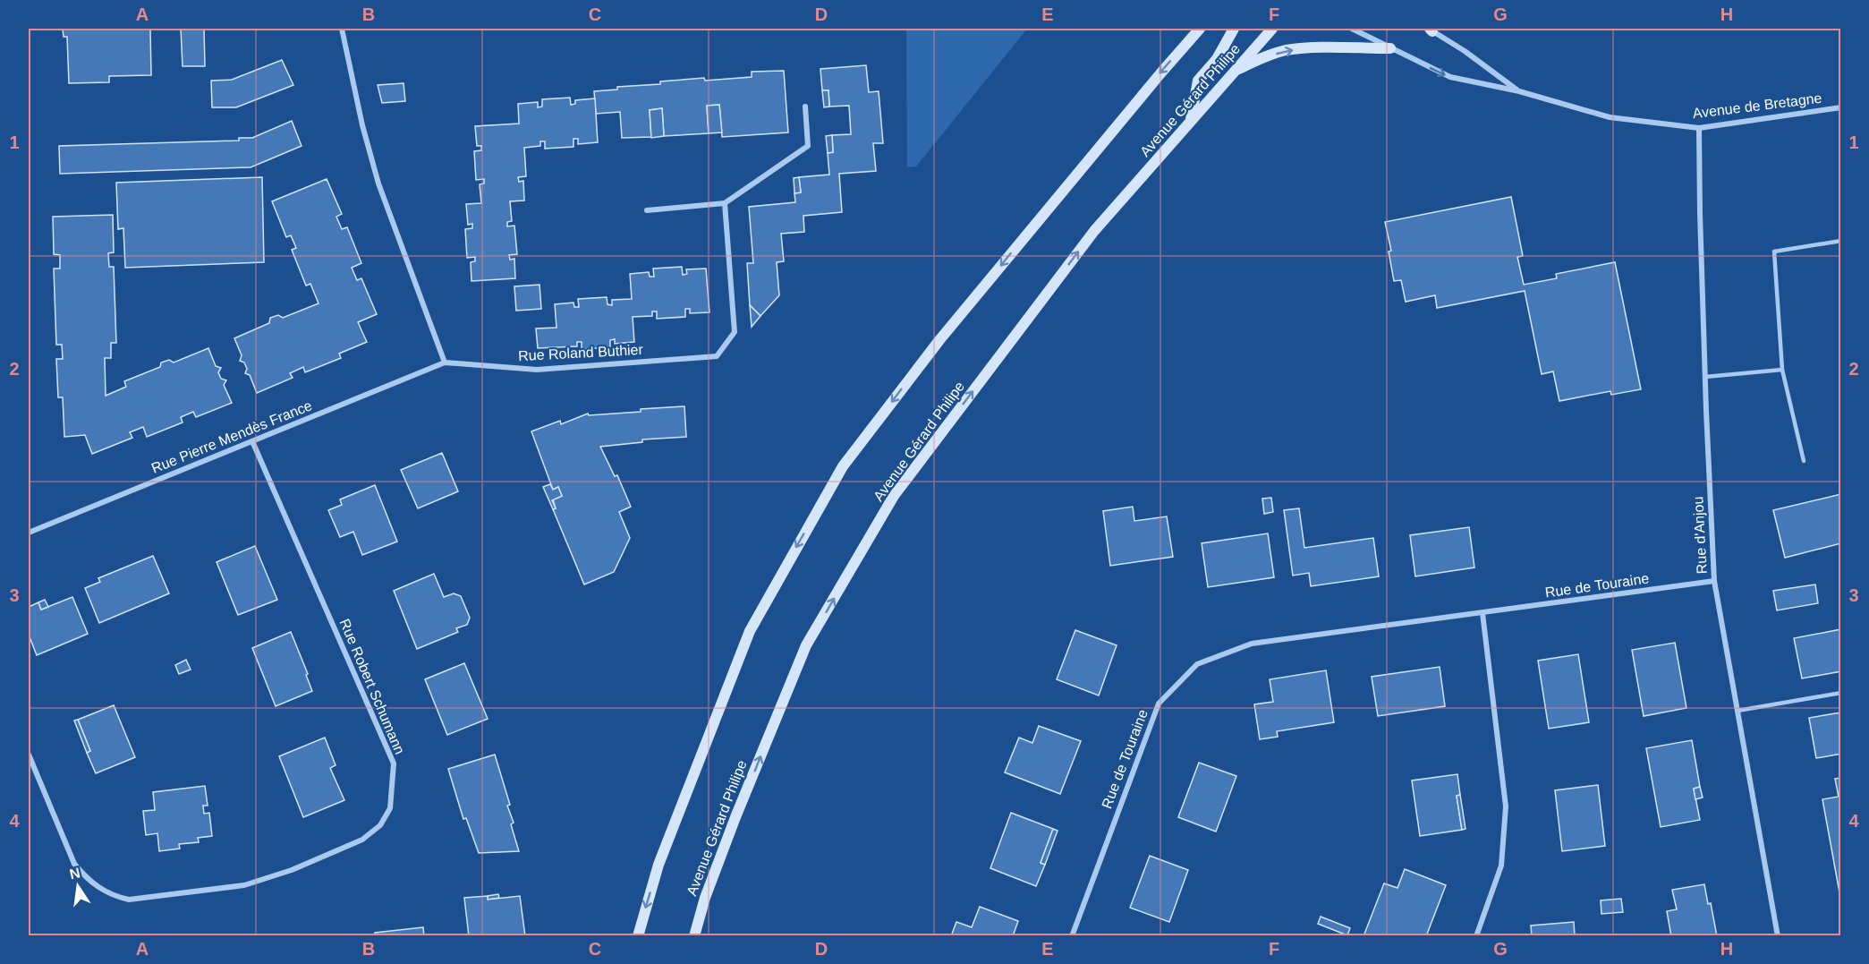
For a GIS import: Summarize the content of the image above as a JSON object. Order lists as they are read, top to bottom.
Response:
{
  "streets": {
    "main road": ["Avenue Gérard Philipe"],
    "street": [
      "Avenue de Bretagne",
      "Rue Roland Buthier",
      "Rue Pierre Mendès France",
      "Rue d'Anjou",
      "Rue de Touraine",
      "Rue Robert Schumann"
    ]
  },
  "crossings": [
    ["Avenue de Bretagne", "Rue d'Anjou"],
    ["Rue Roland Buthier", "Rue Pierre Mendès France"],
    ["Rue Pierre Mendès France", "Rue Robert Schumann"],
    ["Rue d'Anjou", "Rue de Touraine"]
  ],
  "north": "top",
  "grid": {
    "columns": [
      "A",
      "B",
      "C",
      "D",
      "E",
      "F",
      "G",
      "H"
    ],
    "rows": [
      "1",
      "2",
      "3",
      "4"
    ]
  }
}
